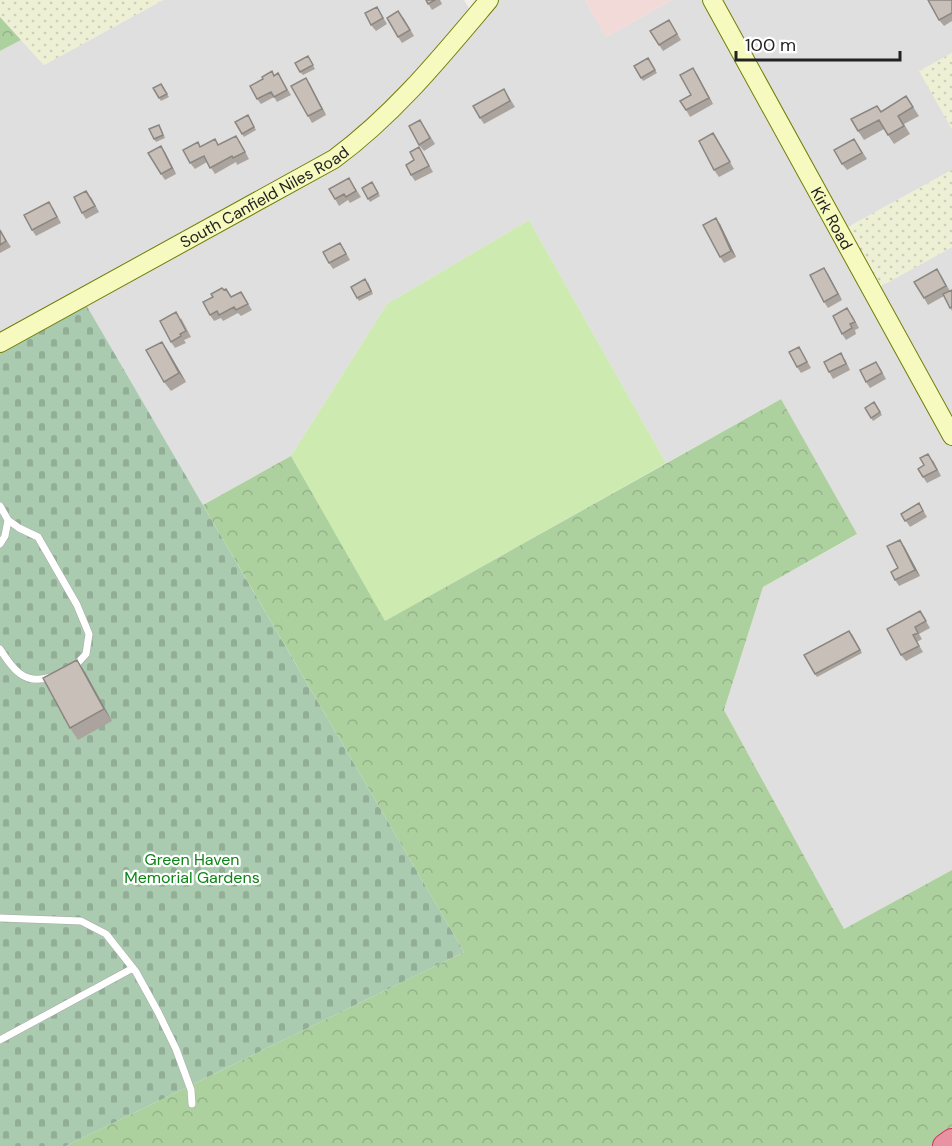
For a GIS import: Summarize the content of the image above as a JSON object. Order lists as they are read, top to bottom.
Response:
{
  "streets": {
    "main road": ["South Canfield Niles Road", "Kirk Road"]
  },
  "parks": ["Green Haven Memorial Gardens"],
  "scale_bar": "100 m"
}
